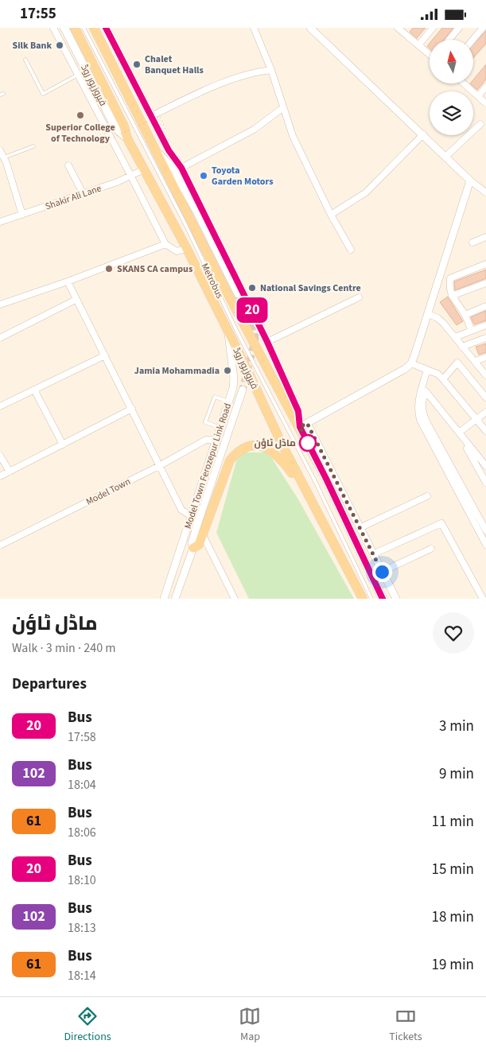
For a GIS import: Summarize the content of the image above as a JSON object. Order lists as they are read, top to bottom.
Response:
{
  "streets": {
    "main road": ["فیروزپور روڈ"],
    "street": ["Shakir Ali Lane", "Model Town Ferozepur Link Road", "Model Town"],
    "lane": ["Metrobus"]
  },
  "crossings": [
    ["فیروزپور روڈ", "Shakir Ali Lane"],
    ["فیروزپور روڈ", "Model Town Ferozepur Link Road"],
    ["Model Town Ferozepur Link Road", "Model Town"]
  ],
  "places": [
    "Silk Bank",
    "Chalet Banquet Halls",
    "Superior College of Technology",
    "Toyota Garden Motors",
    "SKANS CA campus",
    "National Savings Centre",
    "Jamia Mohammadia",
    "ماڈل ٹاؤن"
  ],
  "lines": ["bus line 20"],
  "north": "top",
  "page": {
    "status": "17:55",
    "on_map": "20",
    "heading": [
      ["ماڈل ٹاؤن", "Walk · 3 min · 240 m"],
      "Departures"
    ],
    "list": [
      {
        "mark": "20",
        "name": "Bus",
        "note": "17:58",
        "value": "3 min"
      },
      {
        "mark": "102",
        "name": "Bus",
        "note": "18:04",
        "value": "9 min"
      },
      {
        "mark": "61",
        "name": "Bus",
        "note": "18:06",
        "value": "11 min"
      },
      {
        "mark": "20",
        "name": "Bus",
        "note": "18:10",
        "value": "15 min"
      },
      {
        "mark": "102",
        "name": "Bus",
        "note": "18:13",
        "value": "18 min"
      },
      {
        "mark": "61",
        "name": "Bus",
        "note": "18:14",
        "value": "19 min"
      }
    ],
    "tabs": ["Directions", "Map", "Tickets"]
  }
}
